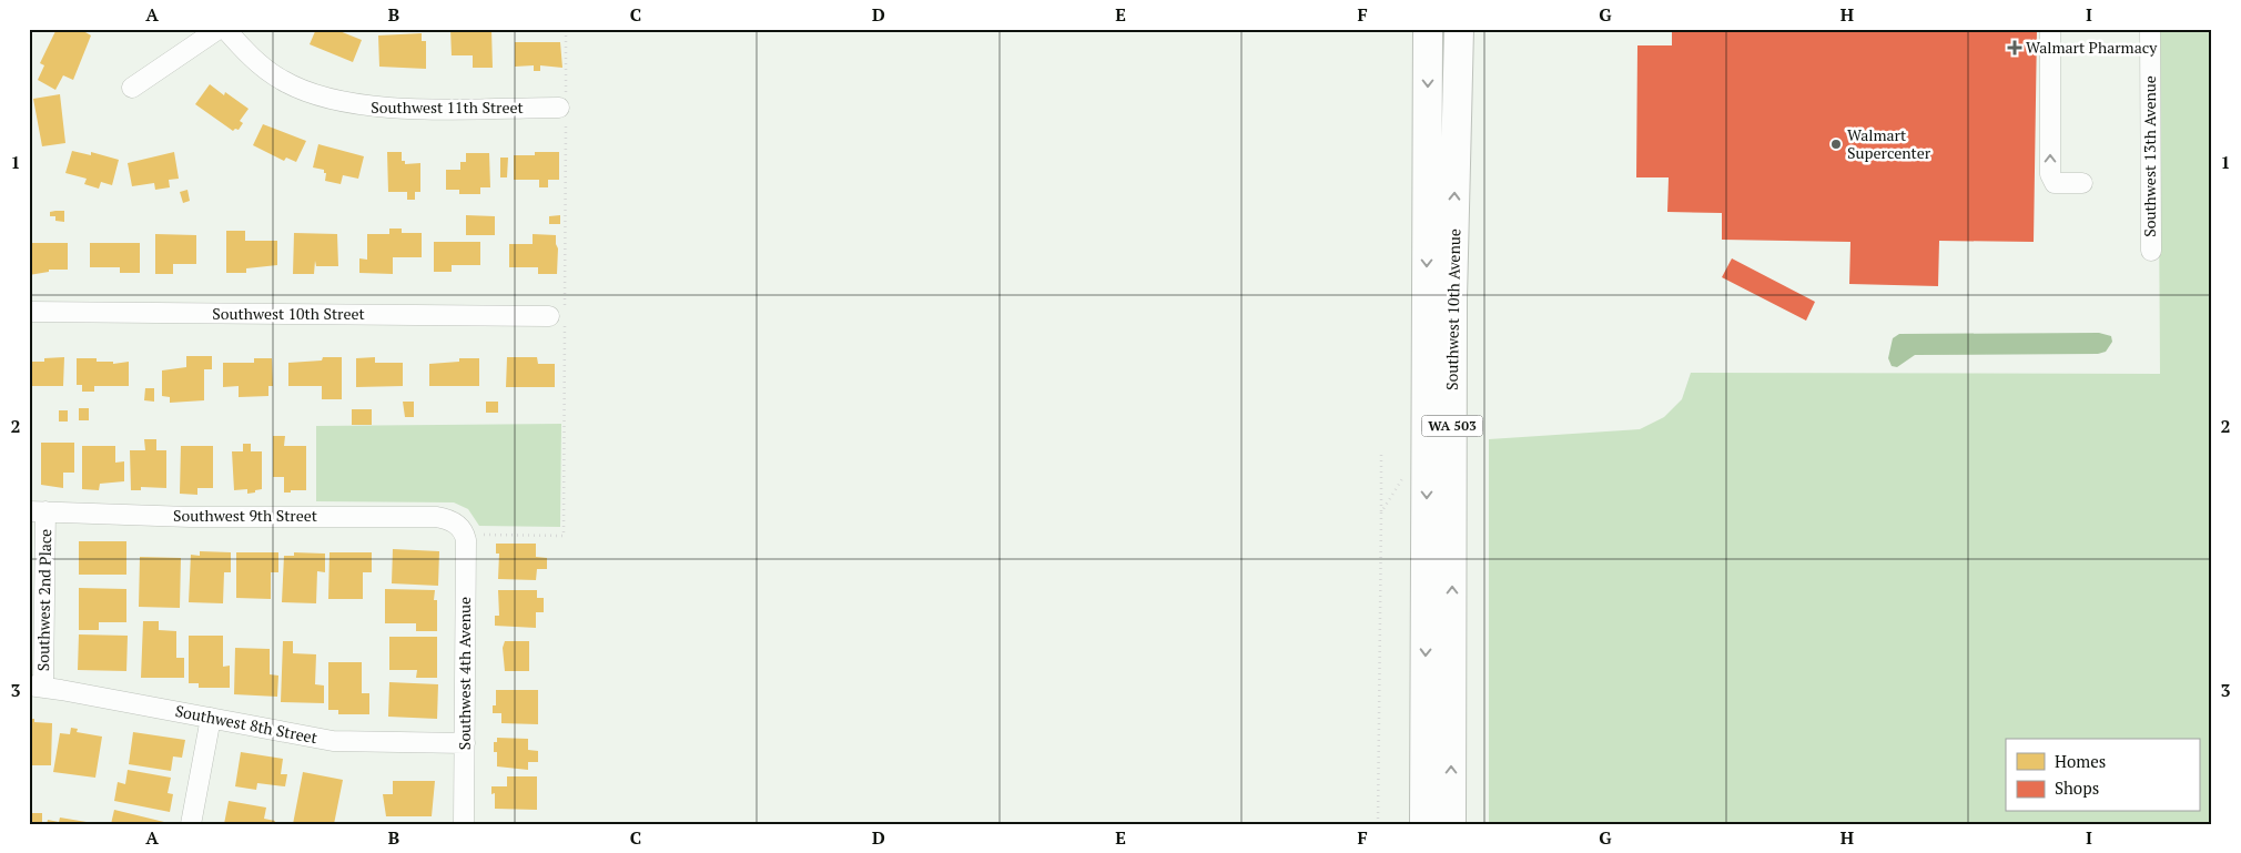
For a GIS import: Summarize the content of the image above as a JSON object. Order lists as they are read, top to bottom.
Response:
{
  "streets": {
    "highway": ["Southwest 10th Avenue", "WA 503"],
    "street": [
      "Southwest 11th Street",
      "Southwest 13th Avenue",
      "Southwest 10th Street",
      "Southwest 9th Street",
      "Southwest 2nd Place",
      "Southwest 4th Avenue",
      "Southwest 8th Street"
    ]
  },
  "crossings": [
    ["Southwest 9th Street", "Southwest 2nd Place"],
    ["Southwest 9th Street", "Southwest 4th Avenue"],
    ["Southwest 2nd Place", "Southwest 8th Street"],
    ["Southwest 4th Avenue", "Southwest 8th Street"]
  ],
  "places": {
    "health": ["Walmart Pharmacy"],
    "other": ["Walmart Supercenter"]
  },
  "legend": ["Homes", "Shops"],
  "grid": {
    "columns": [
      "A",
      "B",
      "C",
      "D",
      "E",
      "F",
      "G",
      "H",
      "I"
    ],
    "rows": ["1", "2", "3"]
  }
}
